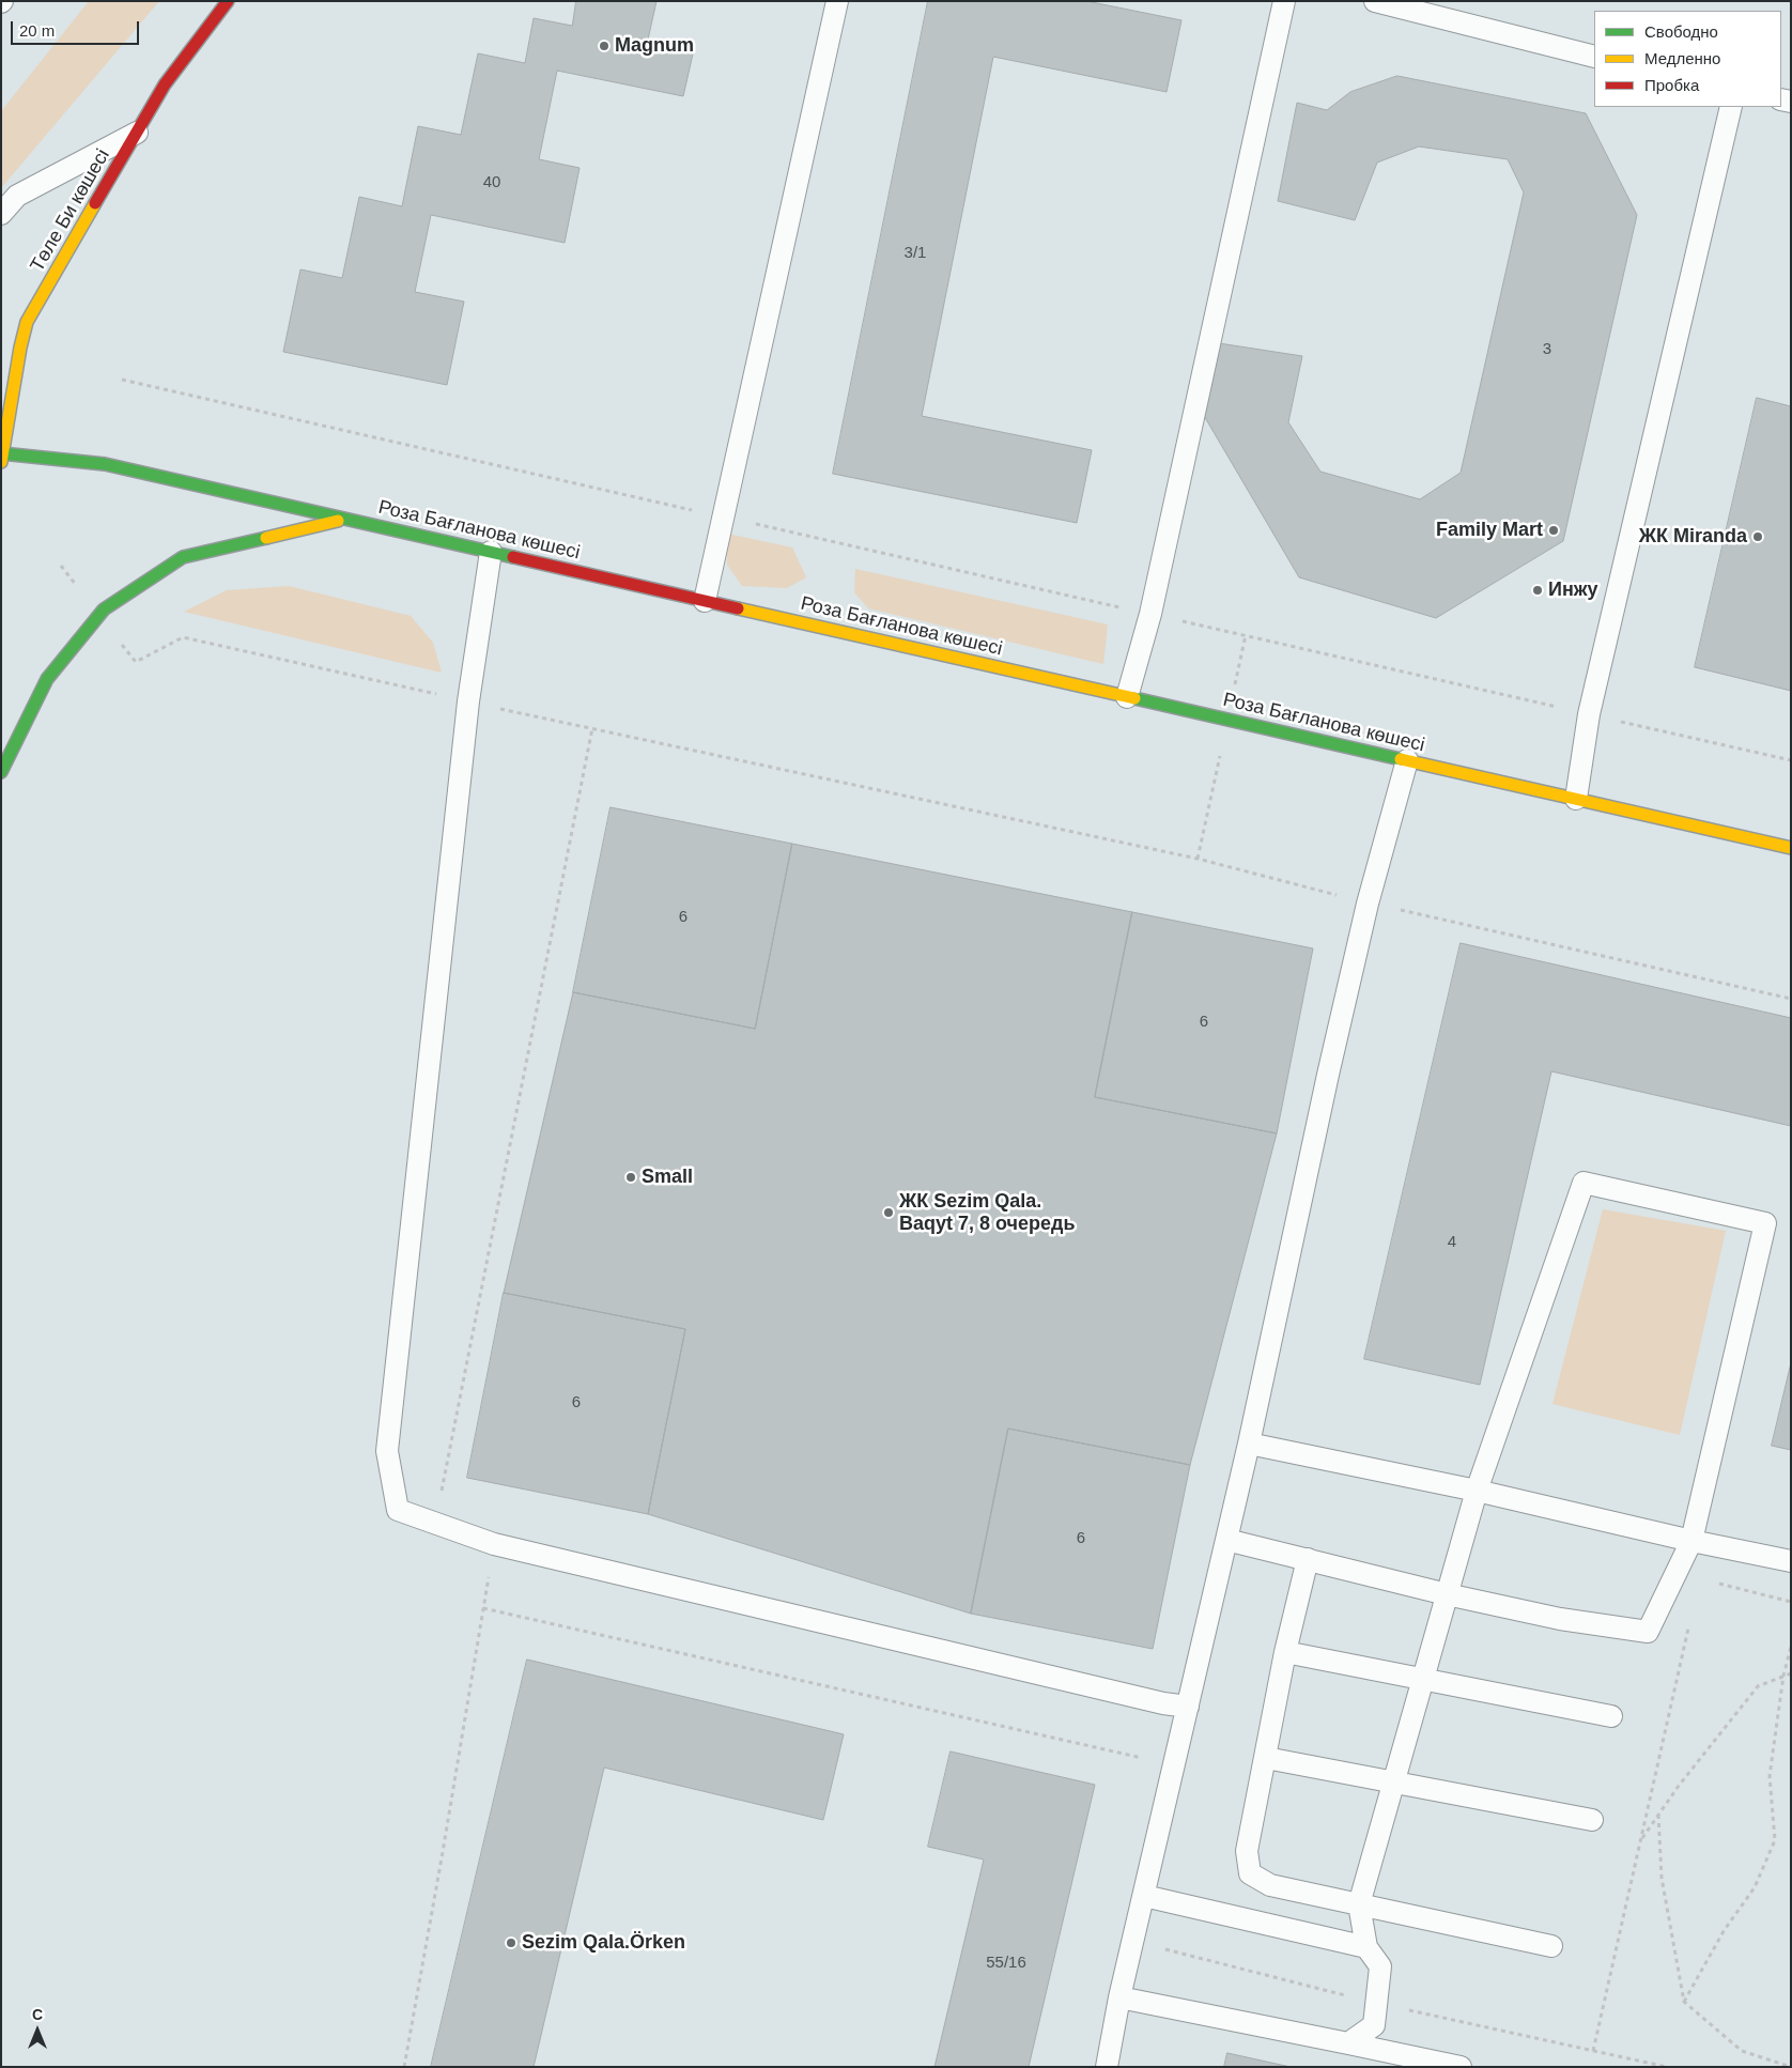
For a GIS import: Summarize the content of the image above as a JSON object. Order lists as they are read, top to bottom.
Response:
{
  "streets": {
    "street": ["Төле Би көшесі", "Роза Бағланова көшесі"]
  },
  "crossings": [
    ["Төле Би көшесі", "Роза Бағланова көшесі"]
  ],
  "places": [
    "Magnum",
    "Family Mart",
    "ЖК Miranda",
    "Инжу",
    "Small",
    "ЖК Sezim Qala. Baqyt 7, 8 очередь",
    "Sezim Qala.Örken"
  ],
  "house_numbers": [
    "40",
    "3/1",
    "3",
    "6",
    "6",
    "4",
    "6",
    "6",
    "55/16"
  ],
  "legend": ["Свободно", "Медленно", "Пробка"],
  "scale_bar": "20 m",
  "north": "top"
}
